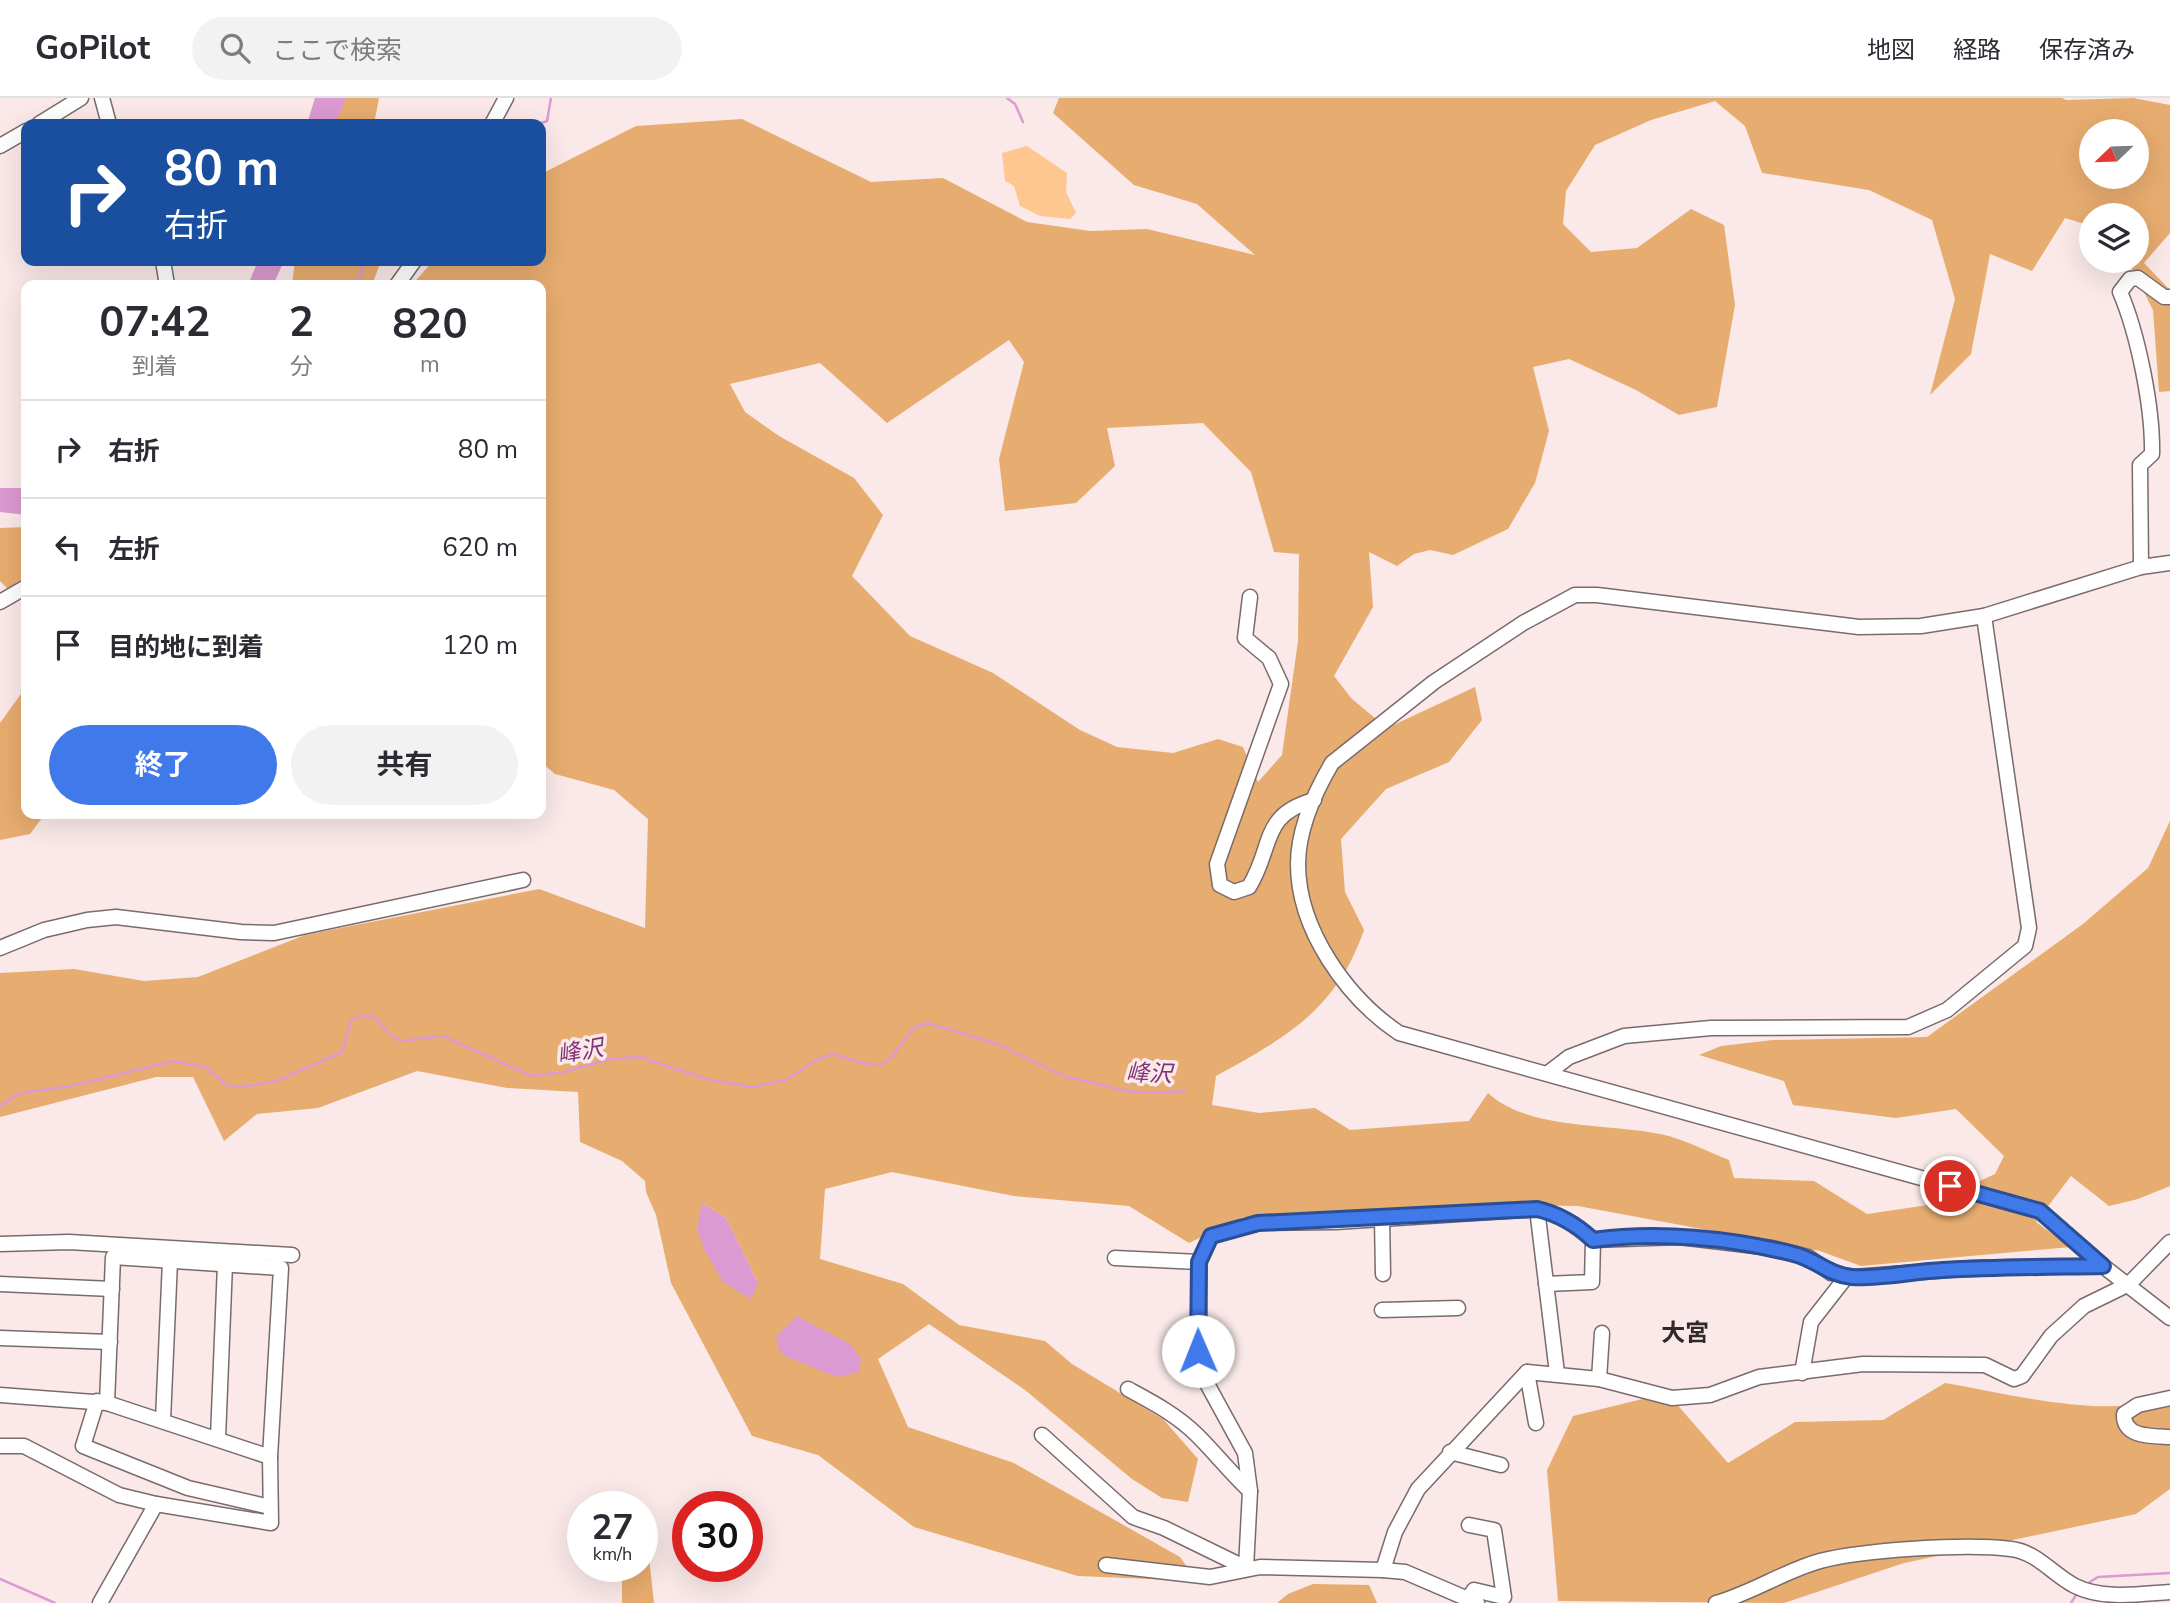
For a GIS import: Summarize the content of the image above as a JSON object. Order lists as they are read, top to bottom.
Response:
{
  "districts": ["大宮"],
  "water": ["峰沢"],
  "north": "bottom left",
  "page": {
    "header": "GoPilot",
    "search": "ここで検索",
    "nav": ["地図", "経路", "保存済み"],
    "turn": ["80 m", "右折"],
    "eta": [
      "07:42",
      "到着",
      "2",
      "分",
      "820",
      "m"
    ],
    "list": [
      {
        "name": "右折",
        "value": "80 m"
      },
      {
        "name": "左折",
        "value": "620 m"
      },
      {
        "name": "目的地に到着",
        "value": "120 m"
      }
    ],
    "buttons": ["終了", "共有"],
    "speed": "27 km/h",
    "limit": "30"
  }
}
